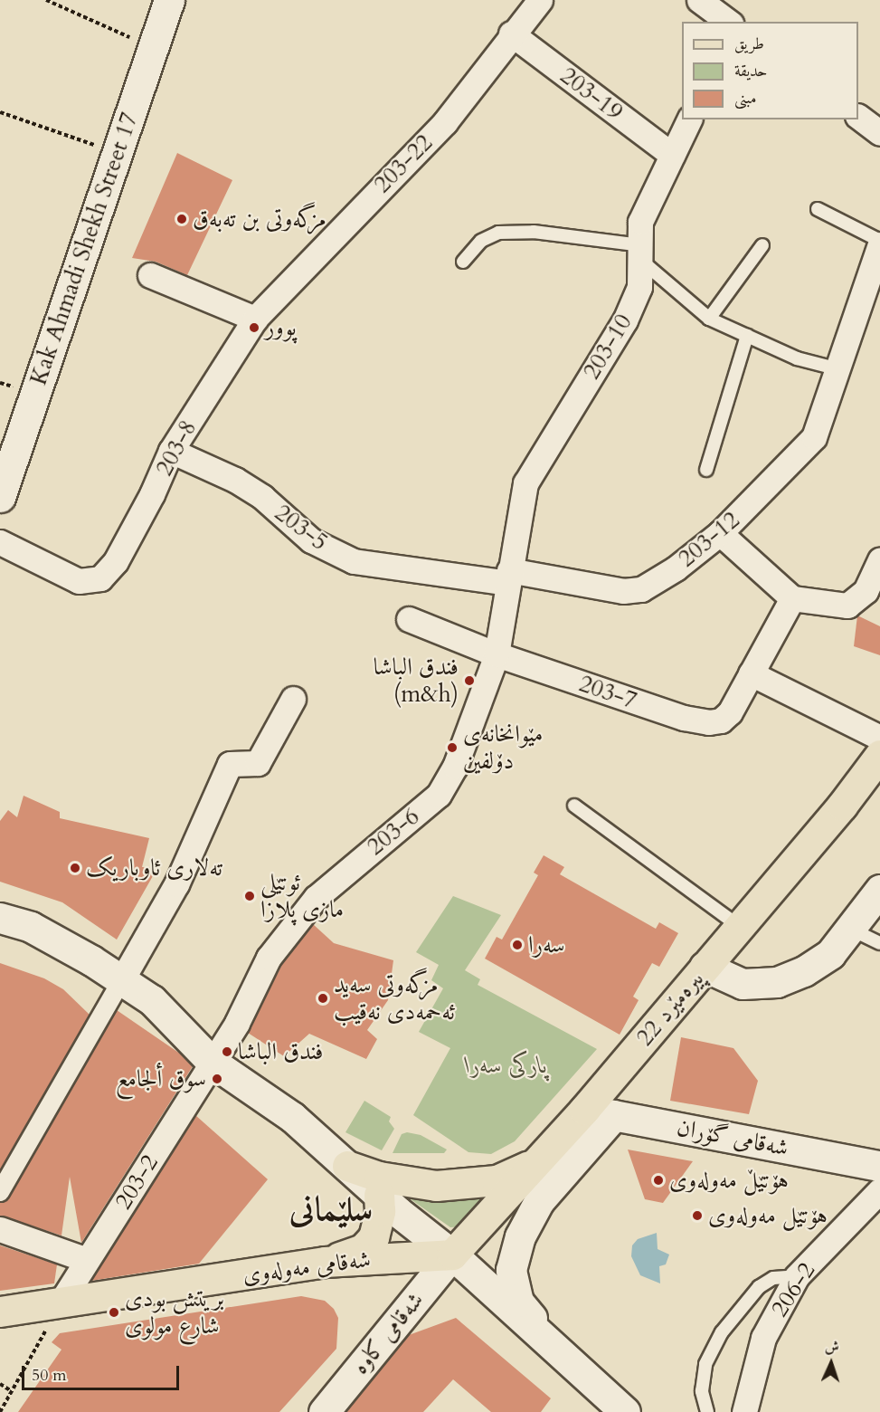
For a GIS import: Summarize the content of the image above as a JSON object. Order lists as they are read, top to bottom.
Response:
{
  "streets": {
    "main road": [
      "Kak Ahmadi Shekh Street 17",
      "22 پیرەمێرد",
      "شەقامی گۆران",
      "شەقامی مەولەوی",
      "شەقامی کاوە"
    ],
    "street": [
      "203-19",
      "203-22",
      "203-10",
      "203-8",
      "203-5",
      "203-12",
      "203-7",
      "203-6",
      "203-2",
      "206-2"
    ]
  },
  "crossings": [
    ["203-19", "203-22"],
    ["203-19", "203-10"],
    ["203-22", "203-8"],
    ["203-10", "203-5"],
    ["203-10", "203-12"],
    ["203-10", "203-6"],
    ["203-8", "203-5"],
    ["203-5", "203-12"],
    ["203-5", "203-6"],
    ["203-12", "203-6"],
    ["203-7", "203-6"],
    ["203-6", "203-2"],
    ["22 پیرەمێرد", "شەقامی گۆران"],
    ["22 پیرەمێرد", "شەقامی مەولەوی"],
    ["22 پیرەمێرد", "شەقامی کاوە"],
    ["203-2", "شەقامی مەولەوی"],
    ["شەقامی مەولەوی", "شەقامی کاوە"]
  ],
  "districts": ["سلێمانی"],
  "parks": ["پارکی سەرا"],
  "places": [
    "مزگەوتی بن تەبەق",
    "پوور",
    "فندق الباشا (m&h)",
    "مێوانخانەی دۆلفین",
    "تەلاری ئاوباریک",
    "ئوتێلی مازی پلازا",
    "سەرا",
    "مزگەوتی سەید ئەحمەدی نەقیب",
    "فندق الباشا",
    "سوق ألجامع",
    "هۆتێڵ مەولەوی",
    "هۆتێل مەولەوی",
    "بريتش بودى شارع مولوى"
  ],
  "legend": ["طريق", "حديقة", "مبنى"],
  "scale_bar": "50 m",
  "north": "top"
}
